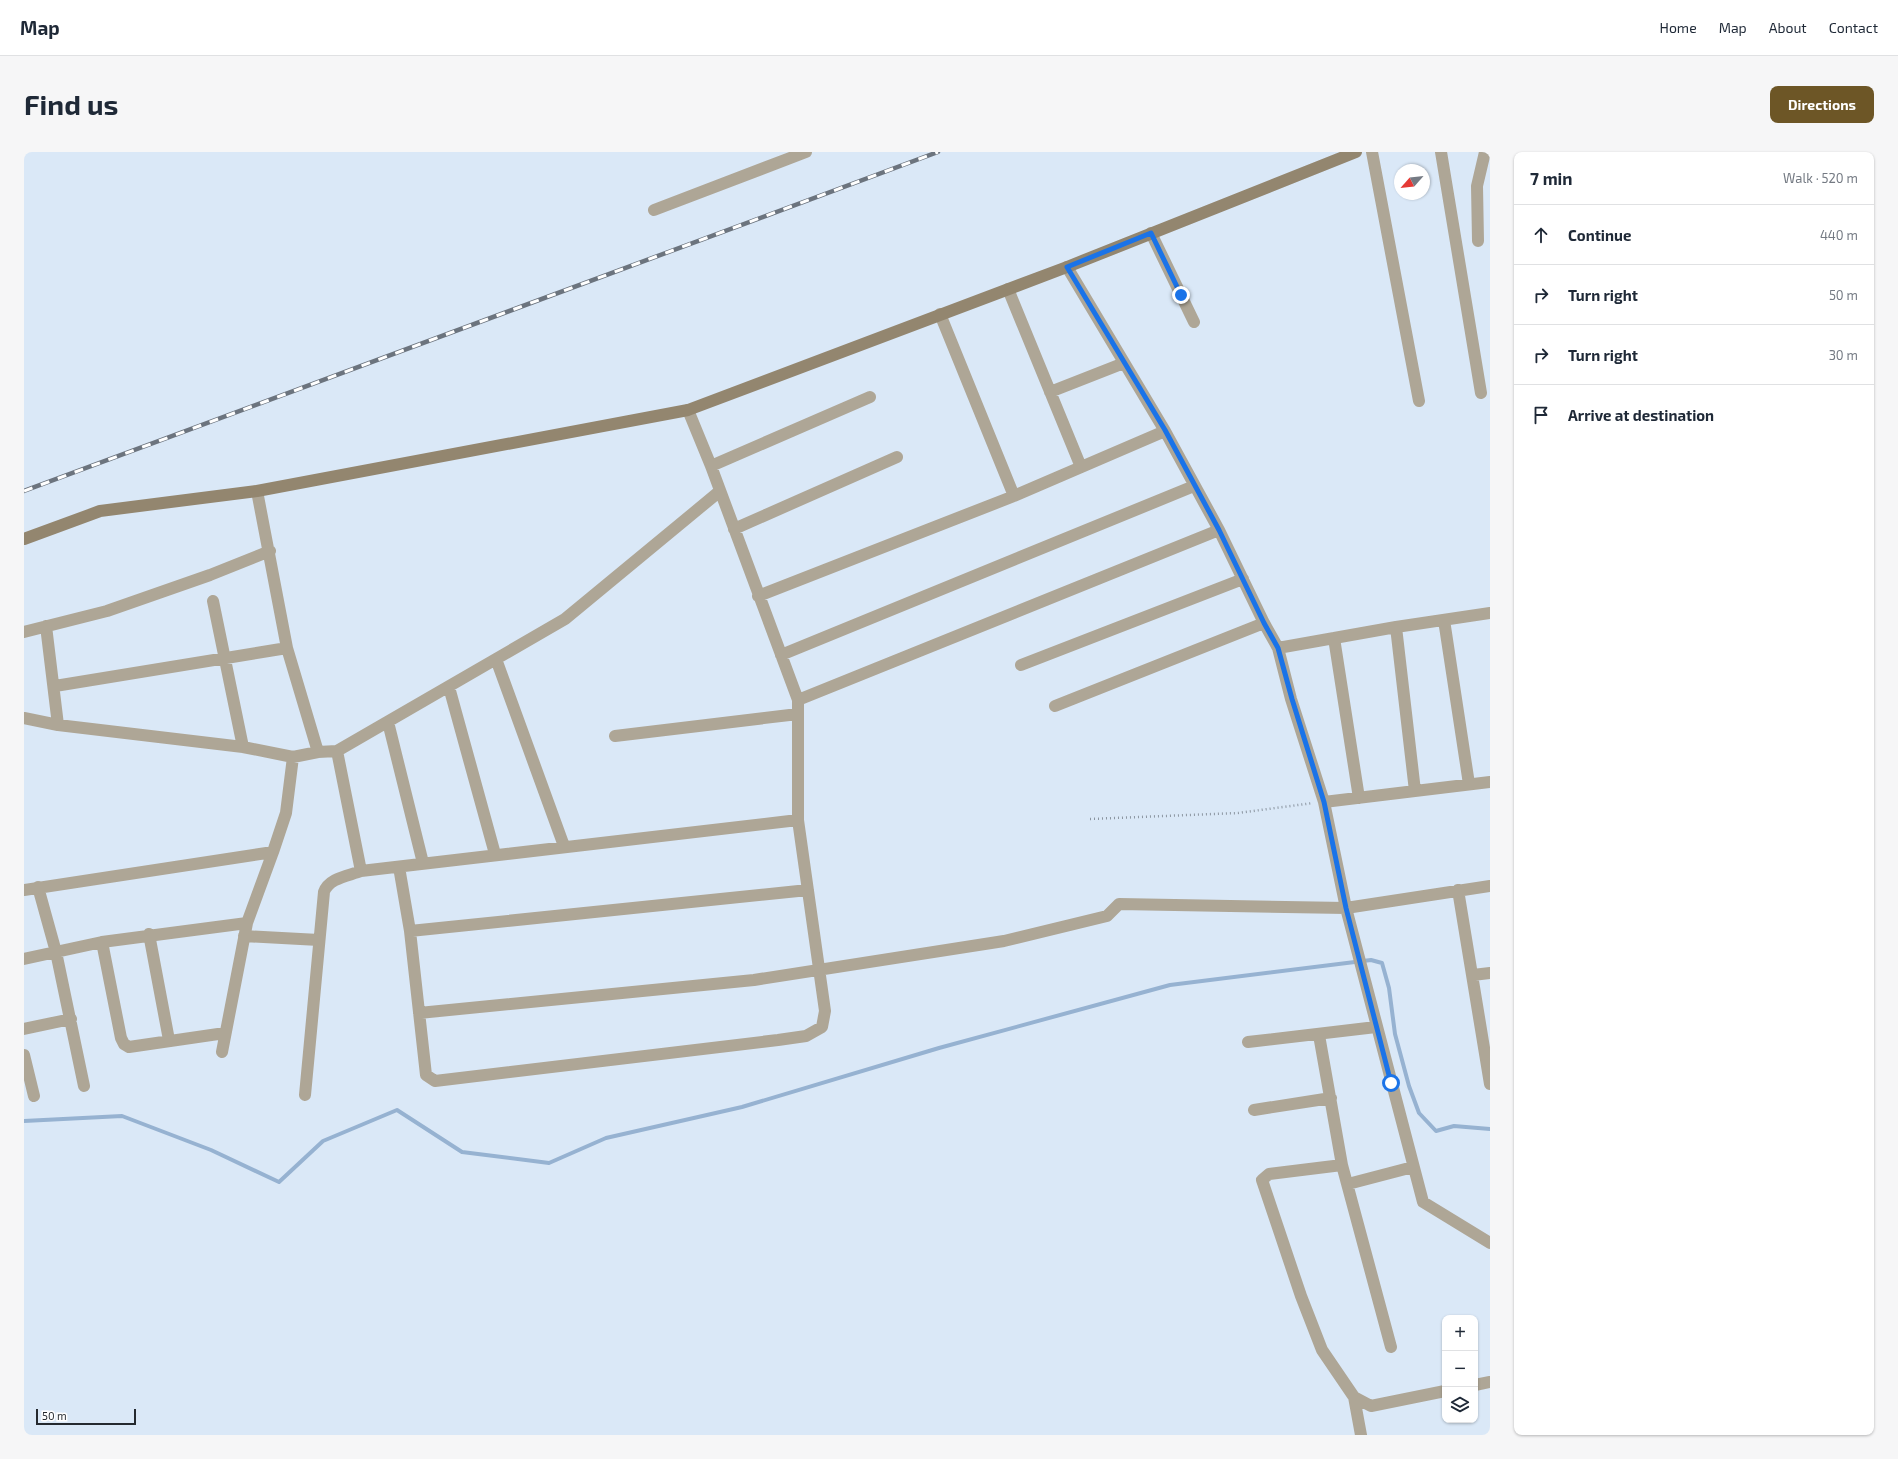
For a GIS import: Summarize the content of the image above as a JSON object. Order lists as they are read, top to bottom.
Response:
{
  "scale_bar": "50 m",
  "north": "bottom left",
  "page": {
    "header": "Map",
    "nav": [
      "Home",
      "Map",
      "About",
      "Contact"
    ],
    "buttons": "Directions",
    "title": "Find us",
    "heading": ["7 min", "Walk · 520 m"],
    "list": [
      ["Continue", "440 m"],
      ["Turn right", "50 m"],
      ["Turn right", "30 m"],
      "Arrive at destination"
    ],
    "map_buttons": ["+", "−"],
    "scale": "50 m"
  }
}
